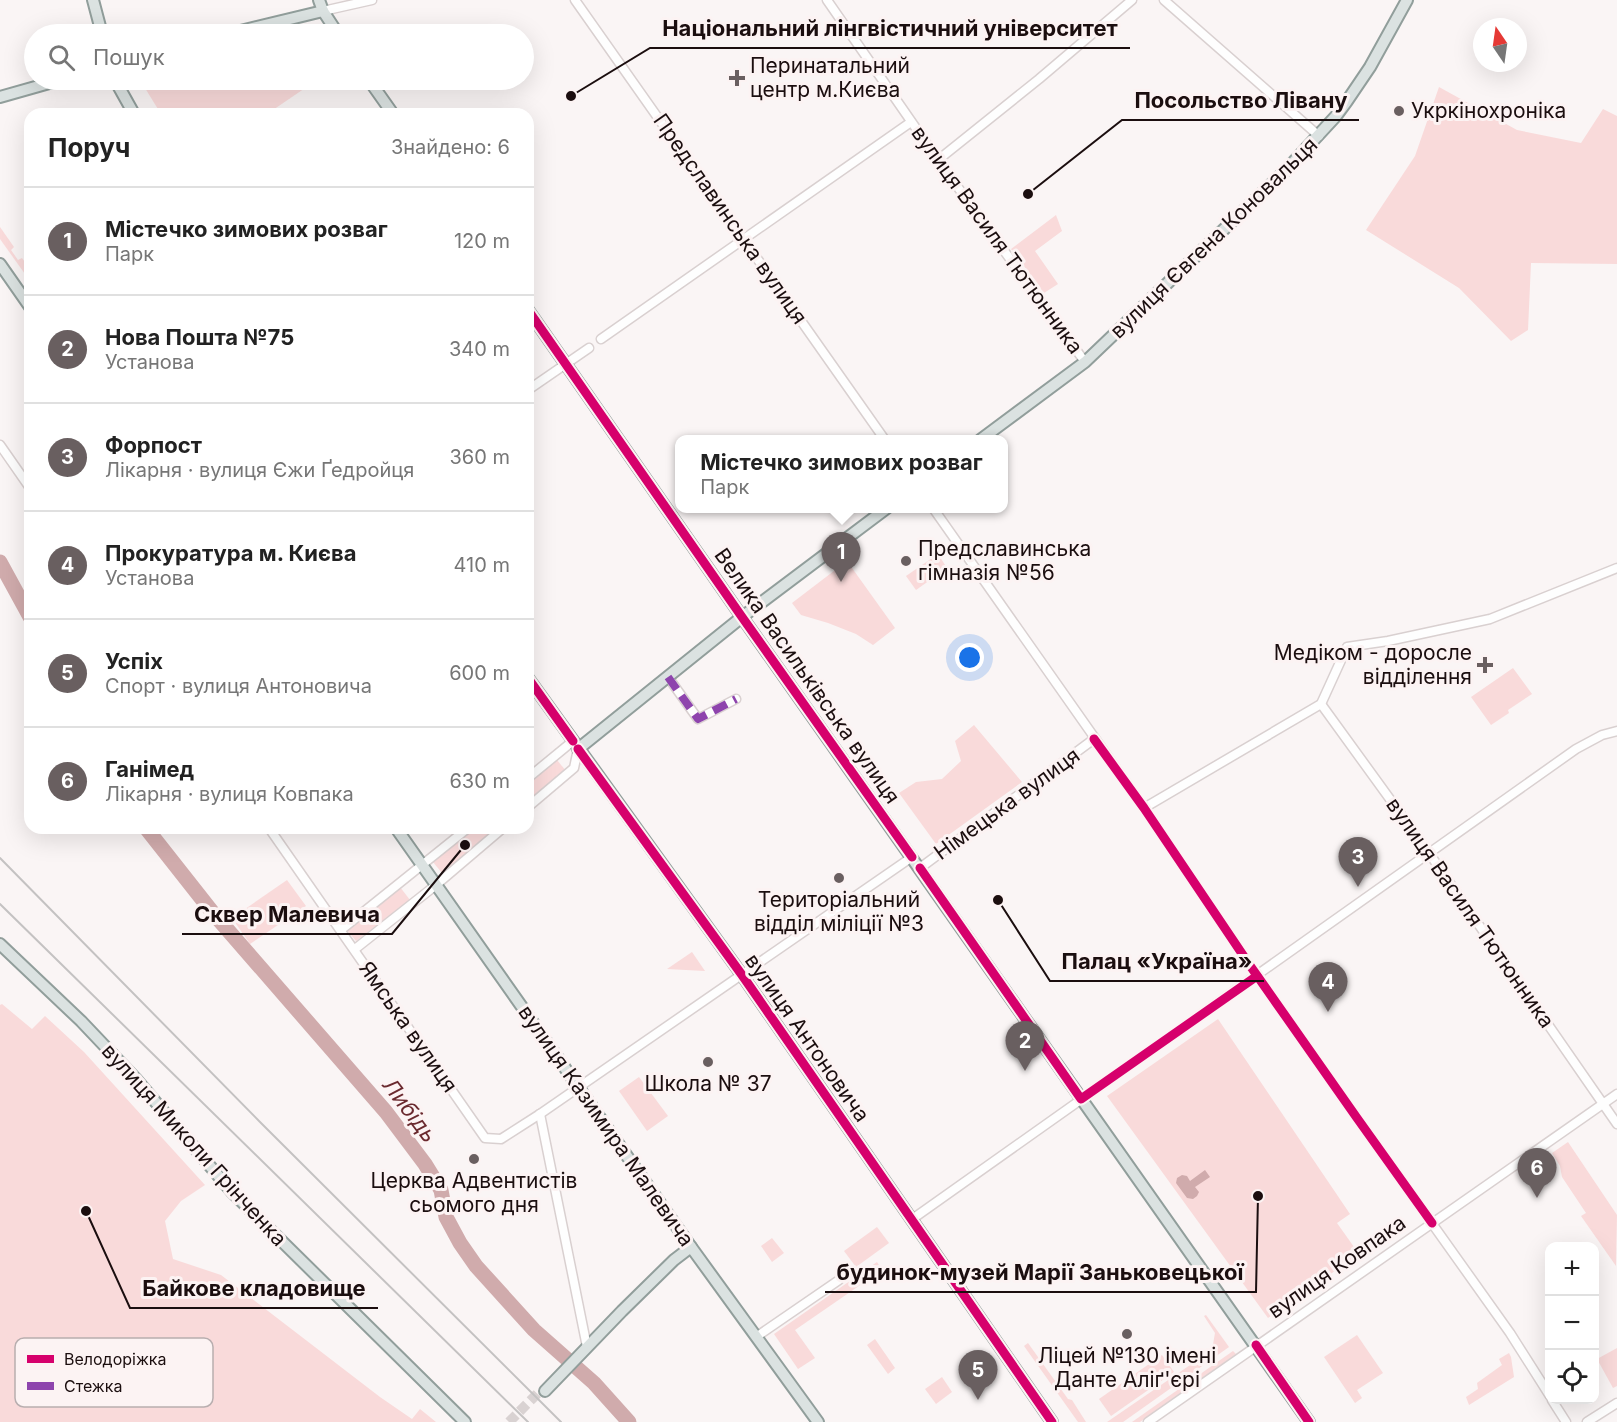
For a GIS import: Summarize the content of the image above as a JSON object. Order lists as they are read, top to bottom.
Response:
{
  "streets": {
    "main road": [
      "вулиця Євгена Коновальця",
      "Велика Васильківська вулиця",
      "вулиця Антоновича",
      "вулиця Казимира Малевича",
      "вулиця Миколи Грінченка"
    ],
    "street": [
      "Предславинська вулиця",
      "вулиця Василя Тютюнника",
      "Німецька вулиця",
      "Ямська вулиця",
      "вулиця Ковпака"
    ]
  },
  "crossings": [
    ["вулиця Євгена Коновальця", "вулиця Василя Тютюнника"],
    ["вулиця Василя Тютюнника", "вулиця Ковпака"],
    ["Велика Васильківська вулиця", "Німецька вулиця"],
    ["Велика Васильківська вулиця", "вулиця Ковпака"],
    ["Німецька вулиця", "Ямська вулиця"],
    ["Німецька вулиця", "вулиця Антоновича"],
    ["Німецька вулиця", "вулиця Казимира Малевича"]
  ],
  "water": ["Либідь"],
  "places": {
    "health": ["Перинатальний центр м.Києва", "Медіком - доросле відділення"],
    "other": [
      "Національний лінгвістичний університет",
      "Укркінохроніка",
      "Посольство Лівану",
      "Предславинська гімназія №56",
      "Сквер Малевича",
      "Територіальний відділ міліції №3",
      "Палац «Україна»",
      "Школа № 37",
      "Церква Адвентистів сьомого дня",
      "будинок-музей Марії Заньковецької",
      "Байкове кладовище",
      "Ліцей №130 імені Данте Аліґ'єрі"
    ]
  },
  "legend": ["Велодоріжка", "Стежка"],
  "north": "top",
  "page": {
    "search": "Пошук",
    "heading": ["Поруч", "Знайдено: 6"],
    "list": [
      {
        "mark": "1",
        "name": "Містечко зимових розваг",
        "note": "Парк",
        "value": "120 m"
      },
      {
        "mark": "2",
        "name": "Нова Пошта №75",
        "note": "Установа",
        "value": "340 m"
      },
      {
        "mark": "3",
        "name": "Форпост",
        "note": "Лікарня · вулиця Єжи Ґедройця",
        "value": "360 m"
      },
      {
        "mark": "4",
        "name": "Прокуратура м. Києва",
        "note": "Установа",
        "value": "410 m"
      },
      {
        "mark": "5",
        "name": "Успіх",
        "note": "Спорт · вулиця Антоновича",
        "value": "600 m"
      },
      {
        "mark": "6",
        "name": "Ганімед",
        "note": "Лікарня · вулиця Ковпака",
        "value": "630 m"
      }
    ],
    "popup": ["Містечко зимових розваг", "Парк"],
    "pins": [
      "1",
      "3",
      "4",
      "2",
      "6",
      "5"
    ],
    "map_buttons": ["+", "−"]
  }
}
